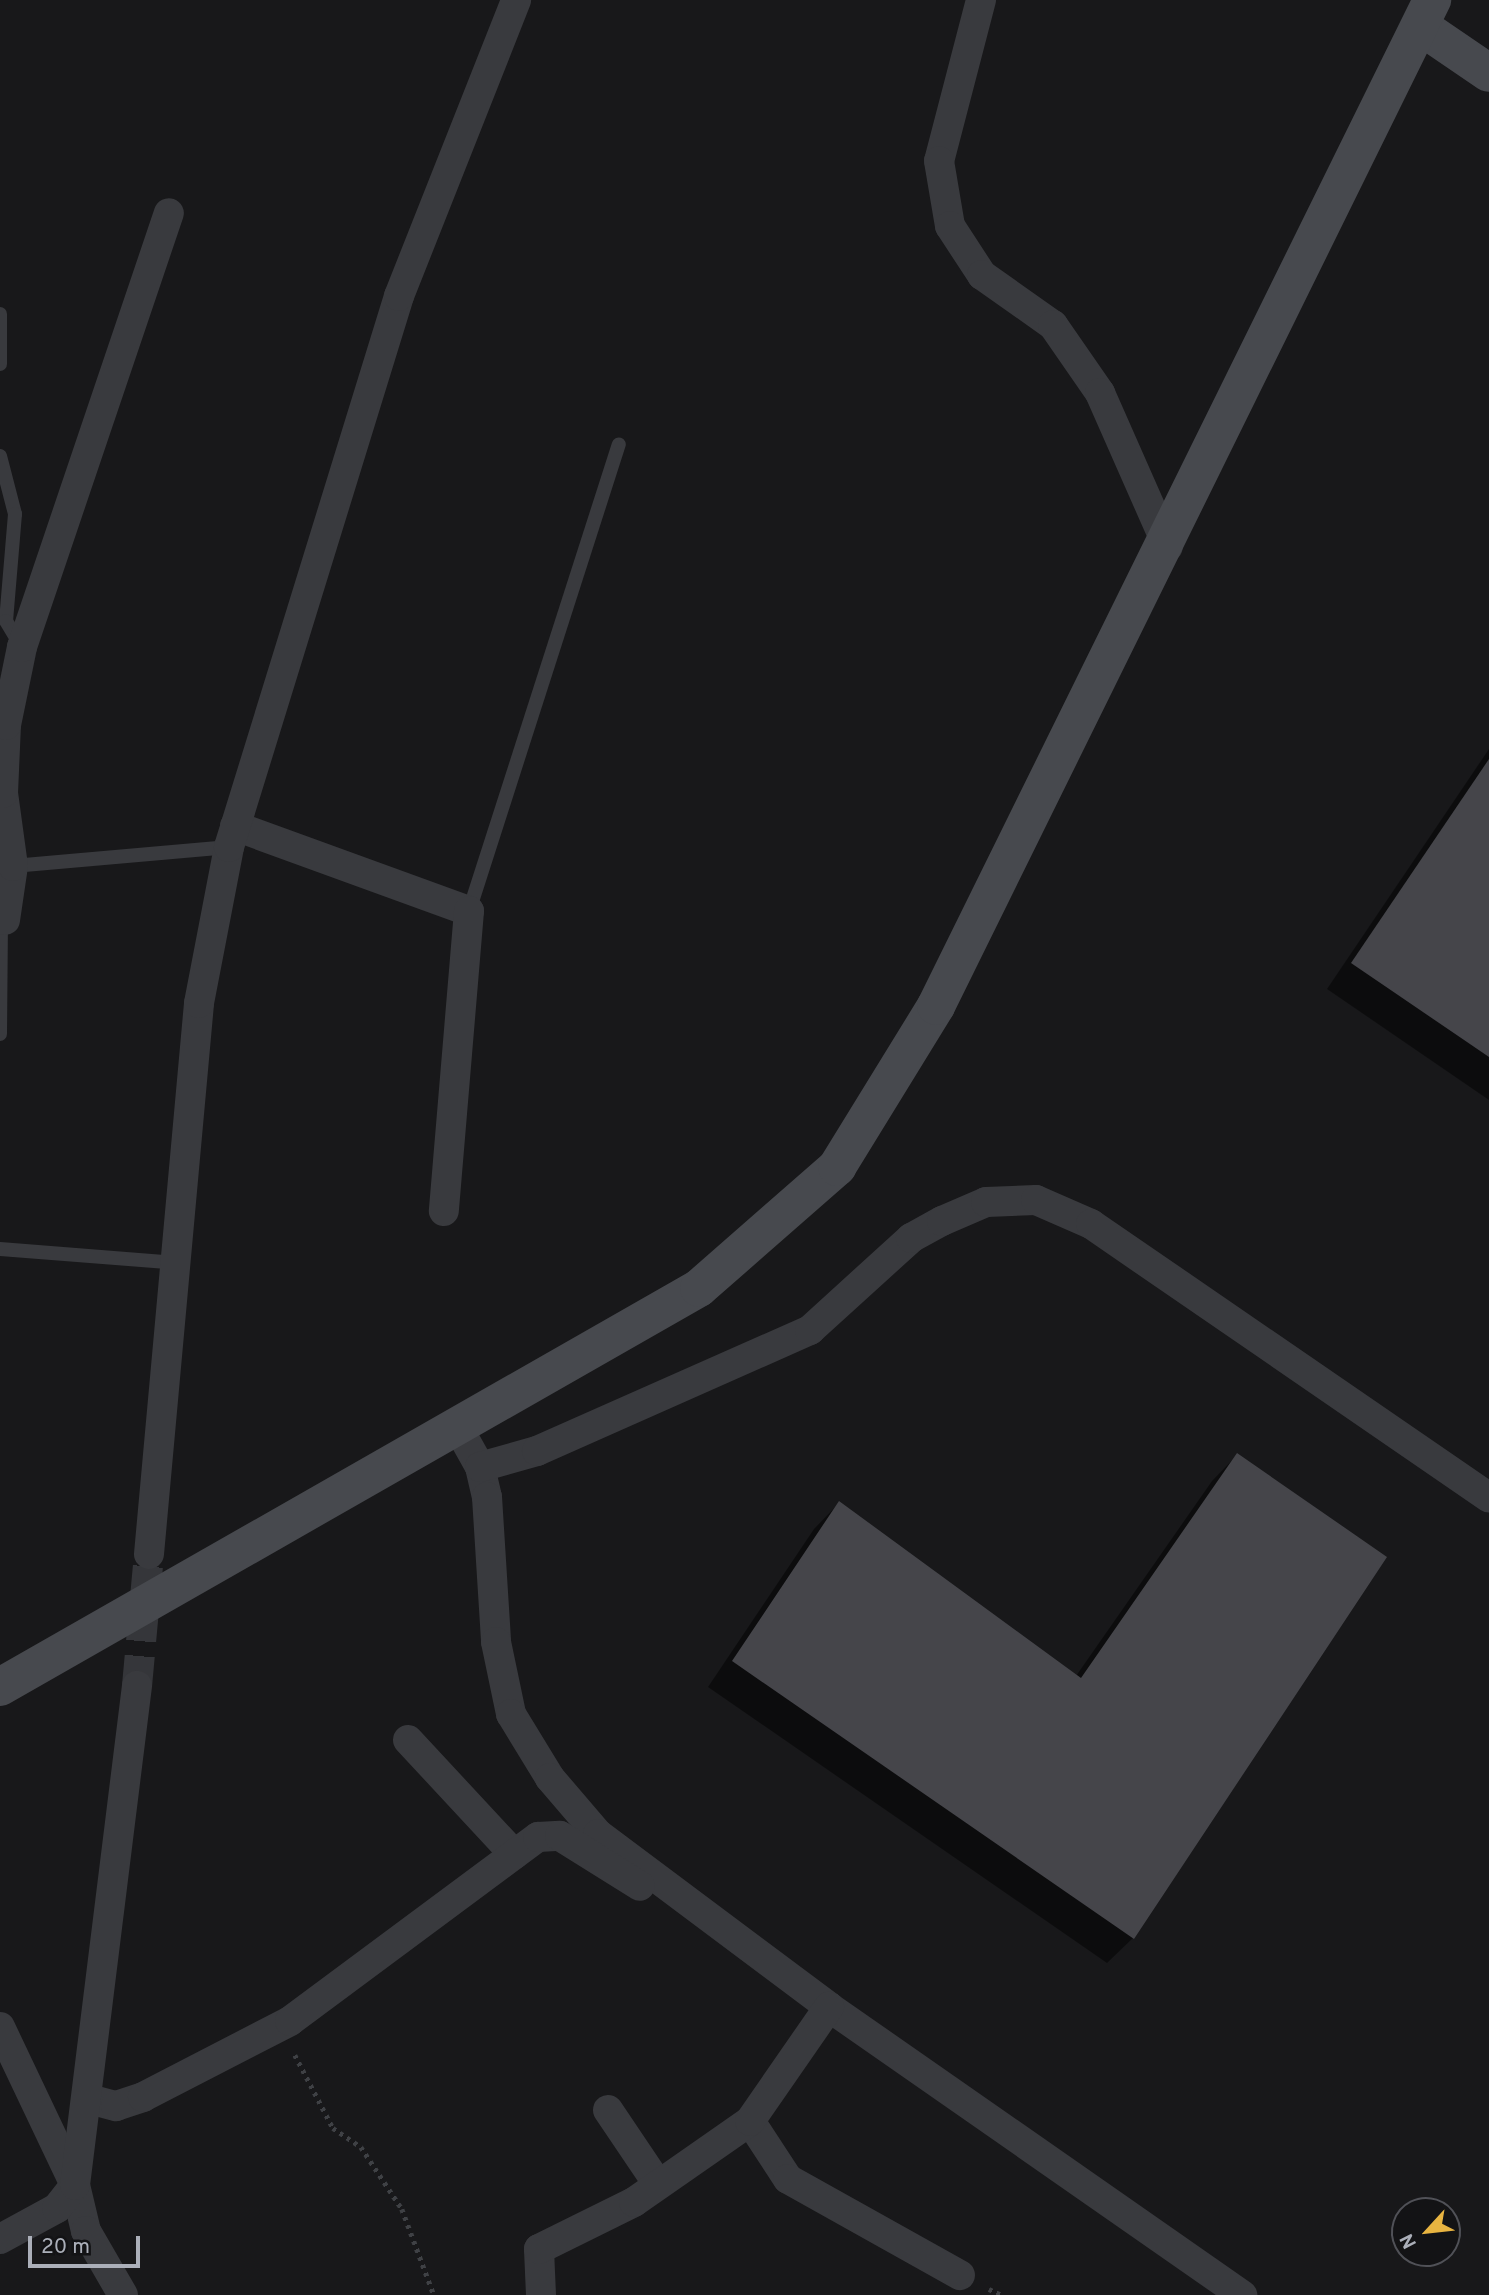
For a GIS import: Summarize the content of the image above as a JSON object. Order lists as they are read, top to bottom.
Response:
{
  "scale_bar": "20 m",
  "north": "bottom left"
}
